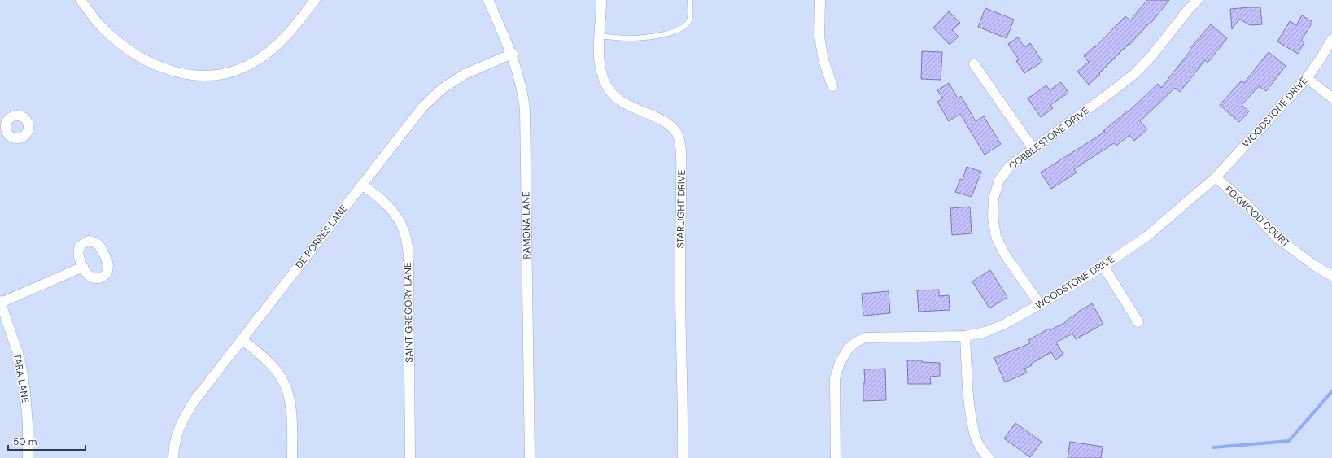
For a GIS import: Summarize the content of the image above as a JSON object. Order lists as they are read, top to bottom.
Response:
{
  "streets": {
    "street": [
      "WOODSTONE DRIVE",
      "COBBLESTONE DRIVE",
      "STARLIGHT DRIVE",
      "FOXWOOD COURT",
      "RAMONA LANE",
      "DE PORRES LANE",
      "SAINT GREGORY LANE",
      "TARA LANE"
    ]
  },
  "crossings": [
    ["WOODSTONE DRIVE", "COBBLESTONE DRIVE"],
    ["WOODSTONE DRIVE", "FOXWOOD COURT"],
    ["RAMONA LANE", "DE PORRES LANE"],
    ["DE PORRES LANE", "SAINT GREGORY LANE"]
  ],
  "scale_bar": "50 m"
}
